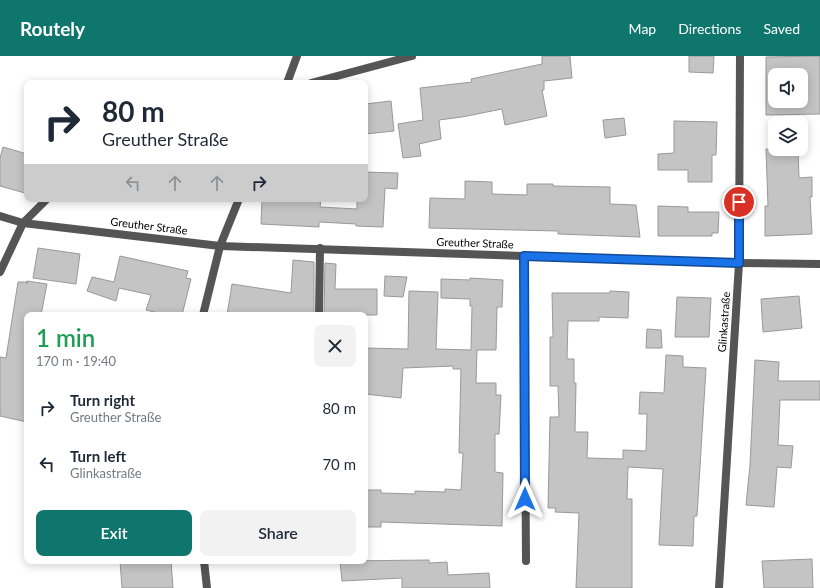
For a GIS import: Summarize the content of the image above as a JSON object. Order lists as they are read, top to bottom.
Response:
{
  "streets": {
    "street": ["Greuther Straße", "Glinkastraße"]
  },
  "crossings": [
    ["Greuther Straße", "Glinkastraße"]
  ],
  "page": {
    "header": "Routely",
    "nav": ["Map", "Directions", "Saved"],
    "turn": ["80 m", "Greuther Straße"],
    "heading": ["1 min", "170 m · 19:40"],
    "list": [
      {
        "name": "Turn right",
        "note": "Greuther Straße",
        "value": "80 m"
      },
      {
        "name": "Turn left",
        "note": "Glinkastraße",
        "value": "70 m"
      }
    ],
    "buttons": ["Exit", "Share"]
  }
}
